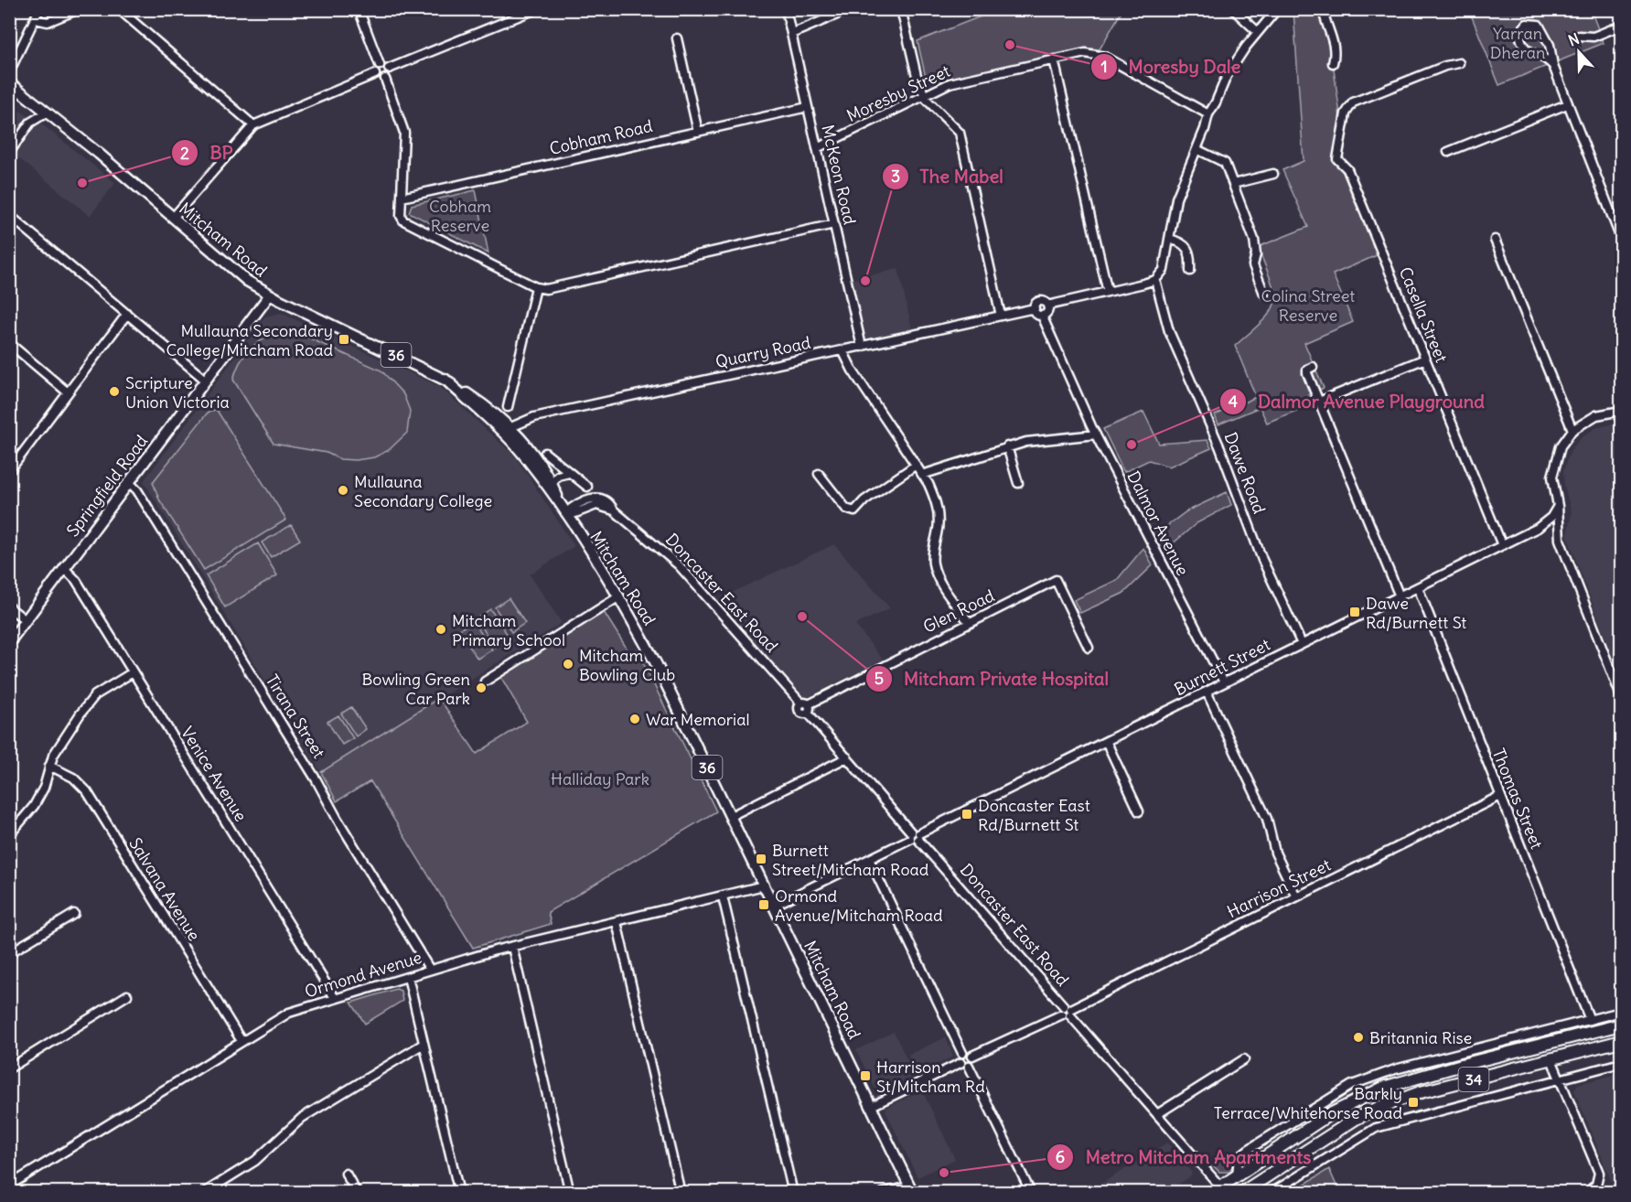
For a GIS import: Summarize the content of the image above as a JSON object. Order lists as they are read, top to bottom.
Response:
{
  "streets": {
    "highway": ["34"],
    "main road": ["Mitcham Road", "36", "Springfield Road"],
    "street": [
      "Moresby Street",
      "Cobham Road",
      "McKeon Road",
      "Casella Street",
      "Quarry Road",
      "Dawe Road",
      "Dalmor Avenue",
      "Doncaster East Road",
      "Glen Road",
      "Burnett Street",
      "Tirana Street",
      "Venice Avenue",
      "Thomas Street",
      "Harrison Street",
      "Salvana Avenue",
      "Ormond Avenue"
    ]
  },
  "crossings": [
    ["Moresby Street", "McKeon Road"],
    ["Cobham Road", "McKeon Road"],
    ["McKeon Road", "Quarry Road"],
    ["Mitcham Road", "Quarry Road"],
    ["Mitcham Road", "Springfield Road"],
    ["Mitcham Road", "Doncaster East Road"],
    ["Mitcham Road", "Burnett Street"],
    ["Mitcham Road", "Ormond Avenue"],
    ["Casella Street", "Burnett Street"],
    ["Quarry Road", "Dawe Road"],
    ["Quarry Road", "Dalmor Avenue"],
    ["Dawe Road", "Burnett Street"],
    ["Springfield Road", "Tirana Street"],
    ["Springfield Road", "Venice Avenue"],
    ["Dalmor Avenue", "Burnett Street"],
    ["Doncaster East Road", "Glen Road"],
    ["Doncaster East Road", "Burnett Street"],
    ["Doncaster East Road", "Harrison Street"],
    ["Doncaster East Road", "34"],
    ["Burnett Street", "Thomas Street"],
    ["Tirana Street", "Ormond Avenue"],
    ["Venice Avenue", "Ormond Avenue"],
    ["Thomas Street", "Harrison Street"],
    ["Salvana Avenue", "Ormond Avenue"]
  ],
  "parks": [
    "Yarran Dheran",
    "Cobham Reserve",
    "Colina Street Reserve",
    "Halliday Park"
  ],
  "places": {
    "other": [
      "Moresby Dale",
      "BP",
      "The Mabel",
      "Scripture Union Victoria",
      "Dalmor Avenue Playground",
      "Mullauna Secondary College",
      "Mitcham Private Hospital",
      "Mitcham Primary School",
      "Mitcham Bowling Club",
      "Bowling Green Car Park",
      "War Memorial",
      "Britannia Rise",
      "Metro Mitcham Apartments"
    ],
    "transit": [
      "Mullauna Secondary College/Mitcham Road",
      "Dawe Rd/Burnett St",
      "Doncaster East Rd/Burnett St",
      "Burnett Street/Mitcham Road",
      "Ormond Avenue/Mitcham Road",
      "Harrison St/Mitcham Rd",
      "Barkly Terrace/Whitehorse Road"
    ]
  },
  "north": "top"
}
